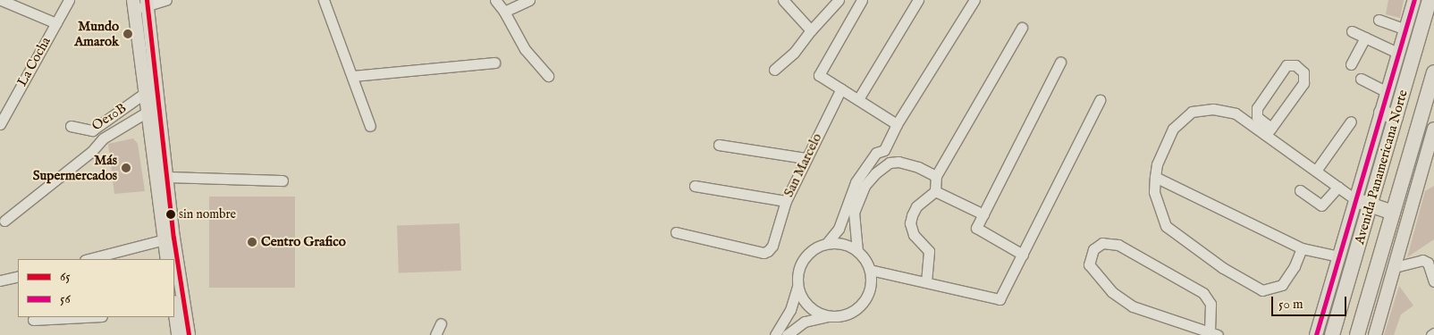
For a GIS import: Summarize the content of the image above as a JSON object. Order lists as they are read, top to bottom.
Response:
{
  "streets": {
    "highway": ["Avenida Panamericana Norte"],
    "street": ["La Cocha", "Oe10B", "San Marcelo"]
  },
  "places": [
    "Mundo Amarok",
    "Más Supermercados",
    "sin nombre",
    "Centro Grafico"
  ],
  "lines": ["transit line 65", "transit line 56"],
  "legend": ["65", "56"],
  "scale_bar": "50 m"
}
